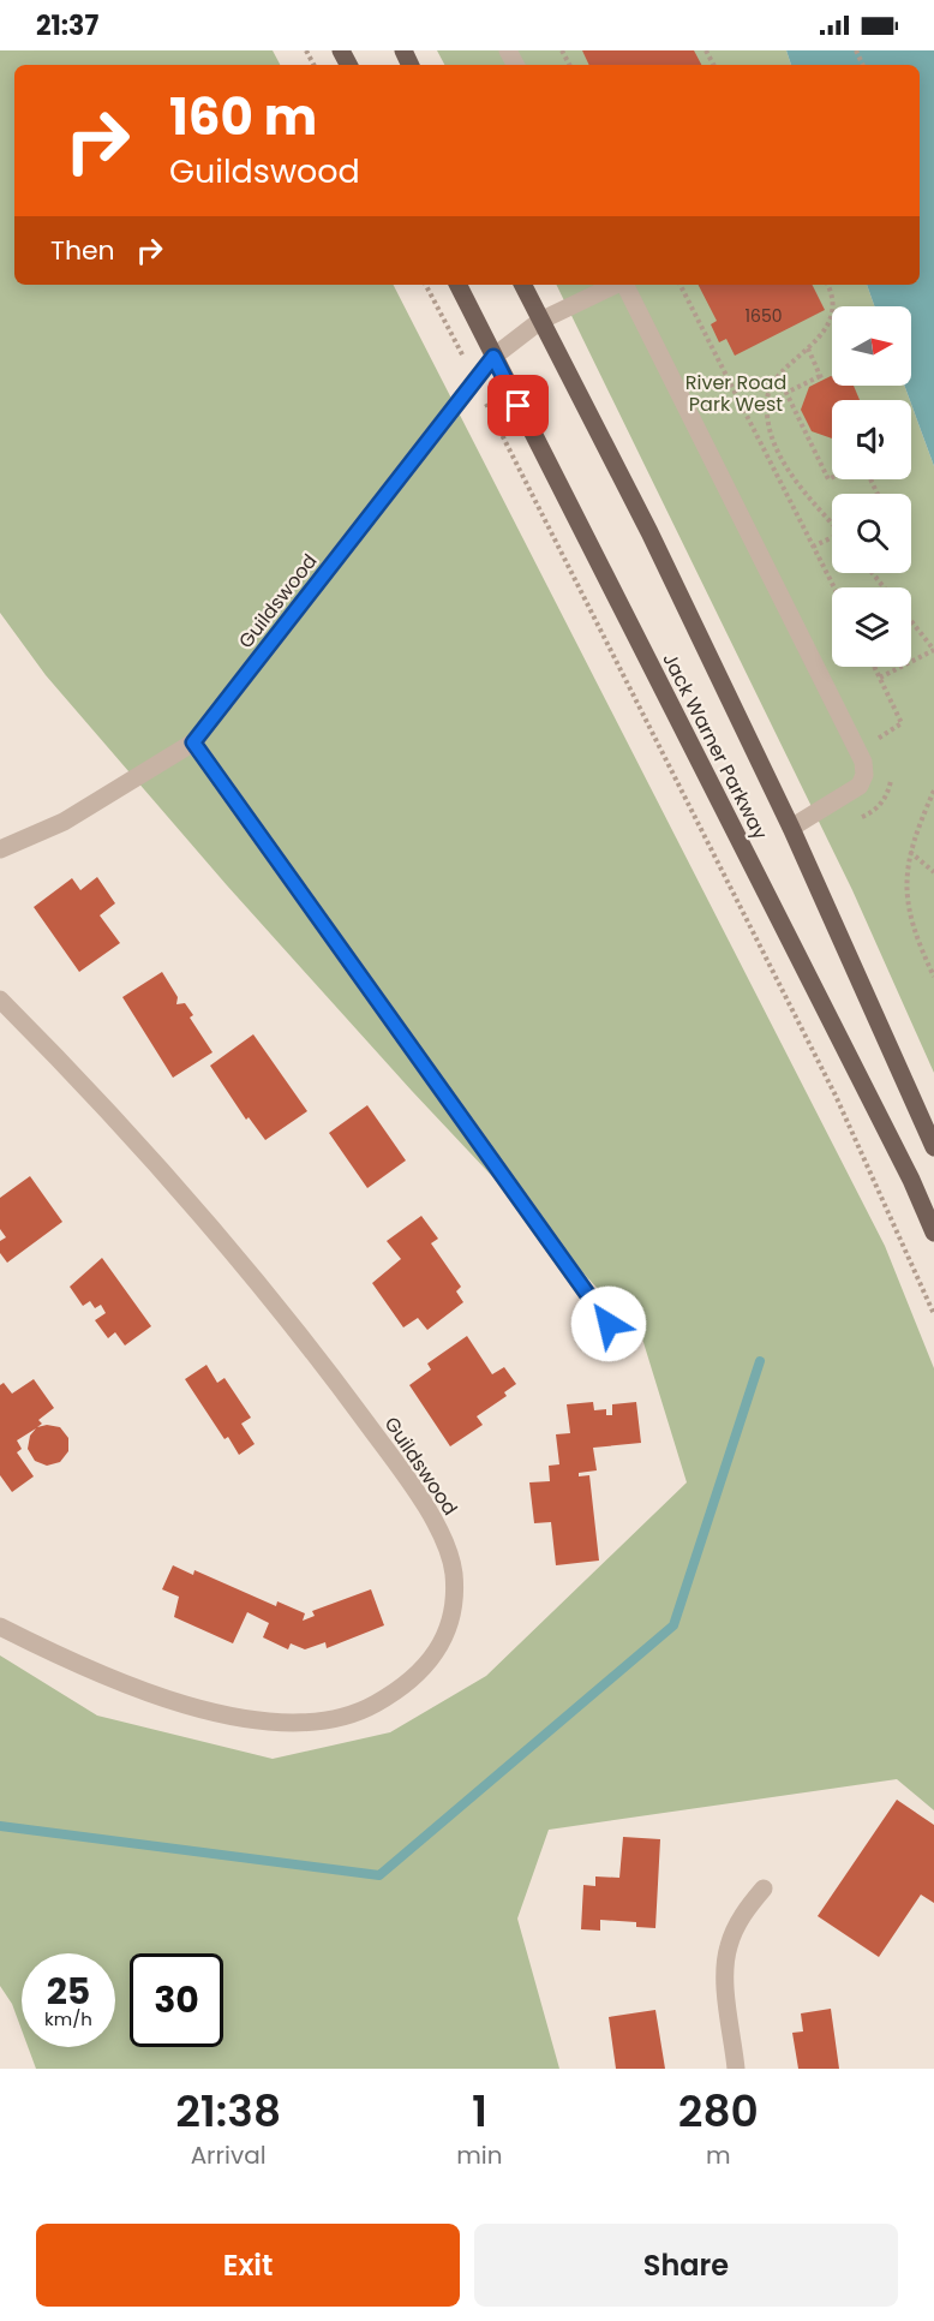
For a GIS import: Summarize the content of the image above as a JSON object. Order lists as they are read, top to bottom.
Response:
{
  "streets": {
    "main road": ["Jack Warner Parkway"],
    "street": ["Guildswood"]
  },
  "crossings": [
    ["Guildswood", "Jack Warner Parkway"]
  ],
  "parks": ["River Road Park West"],
  "house_numbers": ["1650"],
  "north": "right",
  "page": {
    "status": "21:37",
    "turn": ["160 m", "Guildswood"],
    "then": "Then",
    "speed": "25 km/h",
    "limit": "30",
    "eta": [
      "21:38",
      "Arrival",
      "1",
      "min",
      "280",
      "m"
    ],
    "buttons": ["Exit", "Share"]
  }
}
